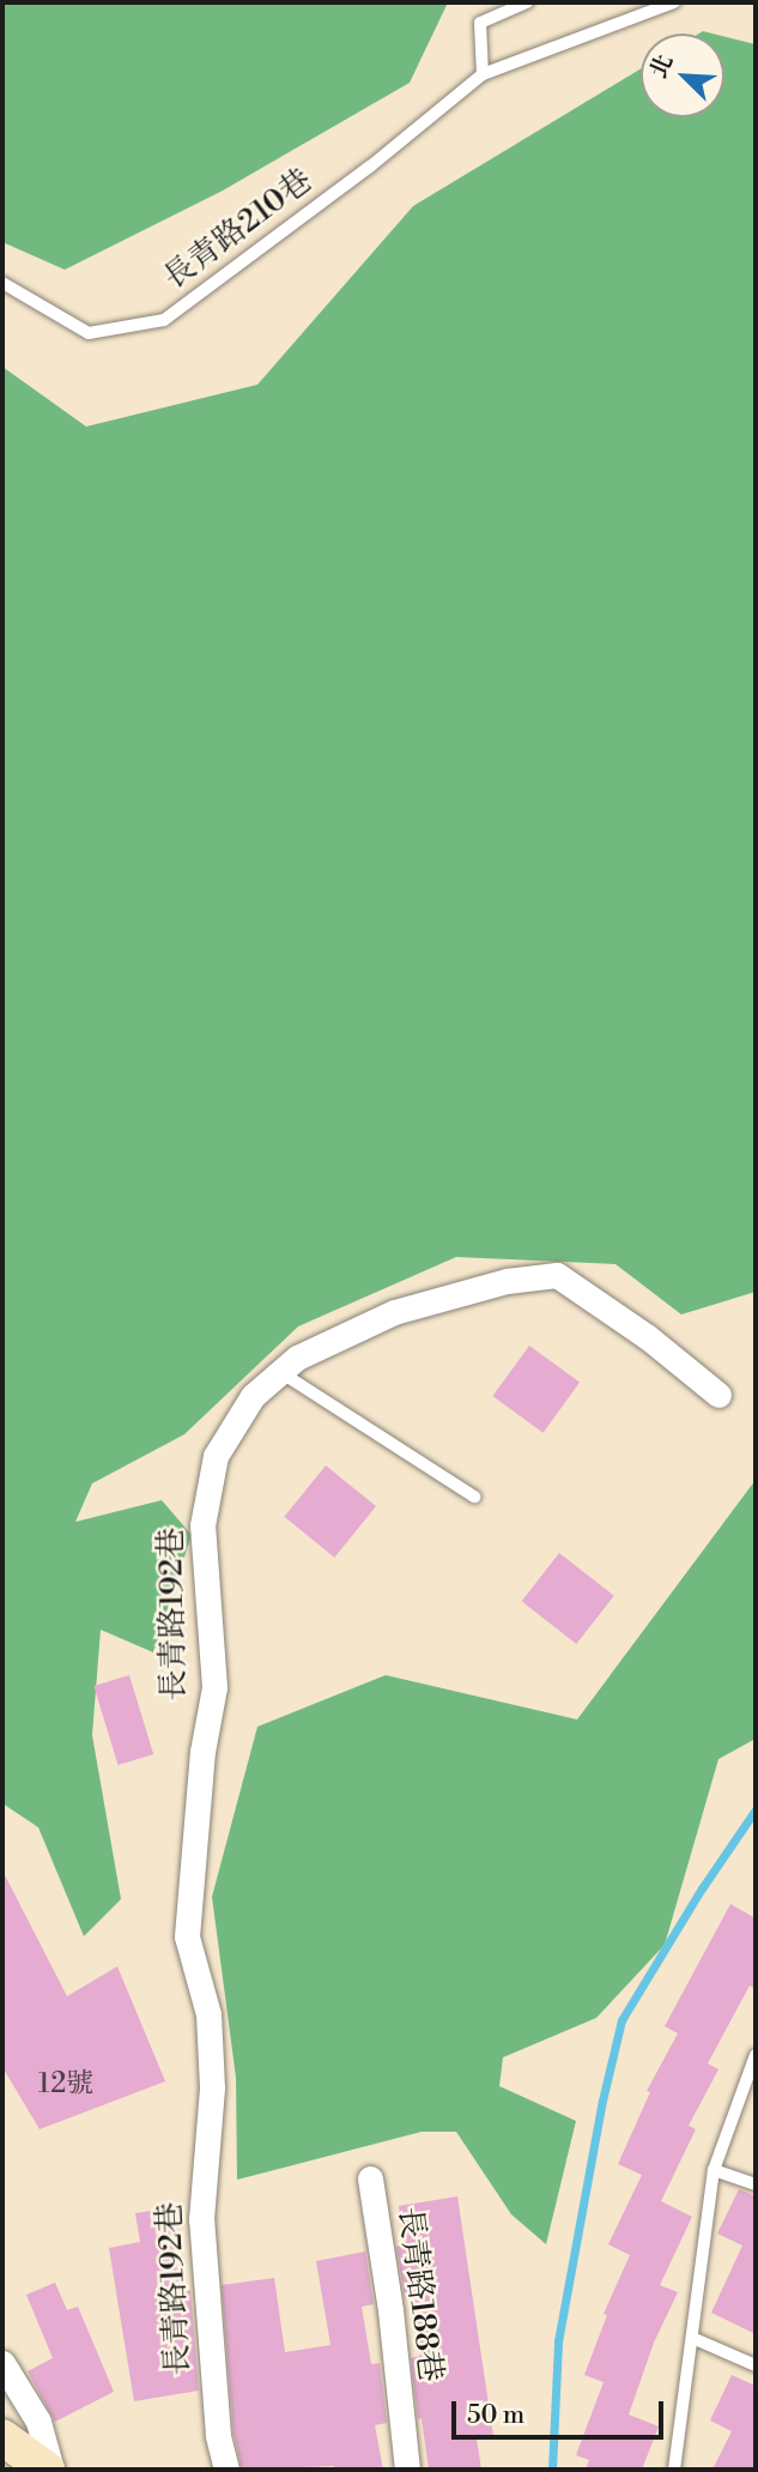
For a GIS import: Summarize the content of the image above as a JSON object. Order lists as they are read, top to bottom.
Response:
{
  "streets": {
    "street": ["長青路192巷", "長青路188巷"],
    "lane": ["長青路210巷"]
  },
  "house_numbers": ["12號"],
  "scale_bar": "50 m",
  "north": "top left"
}
